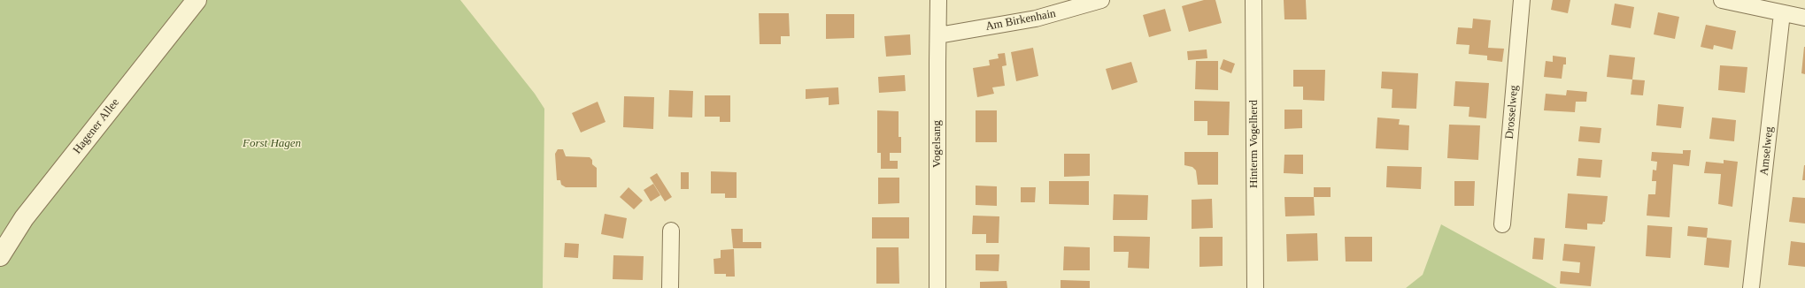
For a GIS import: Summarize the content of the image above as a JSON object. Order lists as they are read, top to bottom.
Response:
{
  "streets": {
    "street": [
      "Am Birkenhain",
      "Drosselweg",
      "Hagener Allee",
      "Vogelsang",
      "Hinterm Vogelherd",
      "Amselweg"
    ]
  },
  "crossings": [
    ["Am Birkenhain", "Vogelsang"]
  ],
  "parks": ["Forst Hagen"]
}
